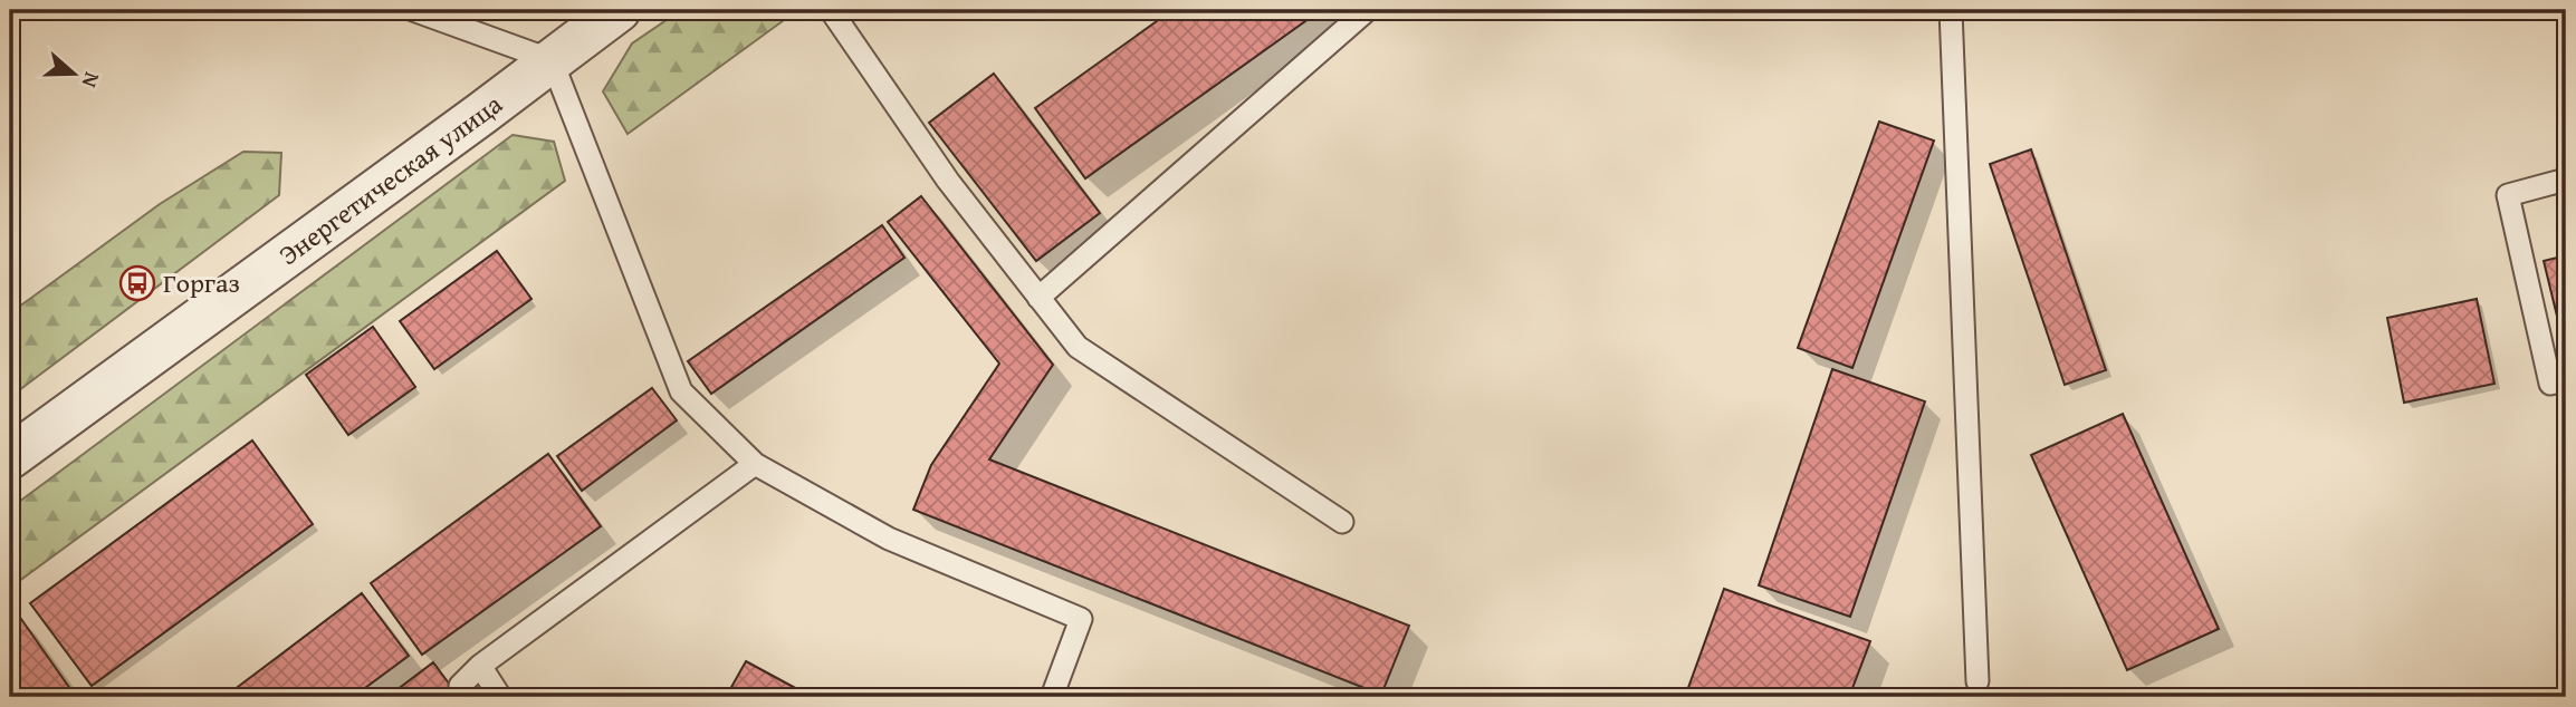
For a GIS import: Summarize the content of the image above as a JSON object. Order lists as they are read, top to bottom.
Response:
{
  "streets": {
    "street": ["Энергетическая улица"]
  },
  "places": {
    "bus stop": ["Горгаз"]
  },
  "north": "right"
}
